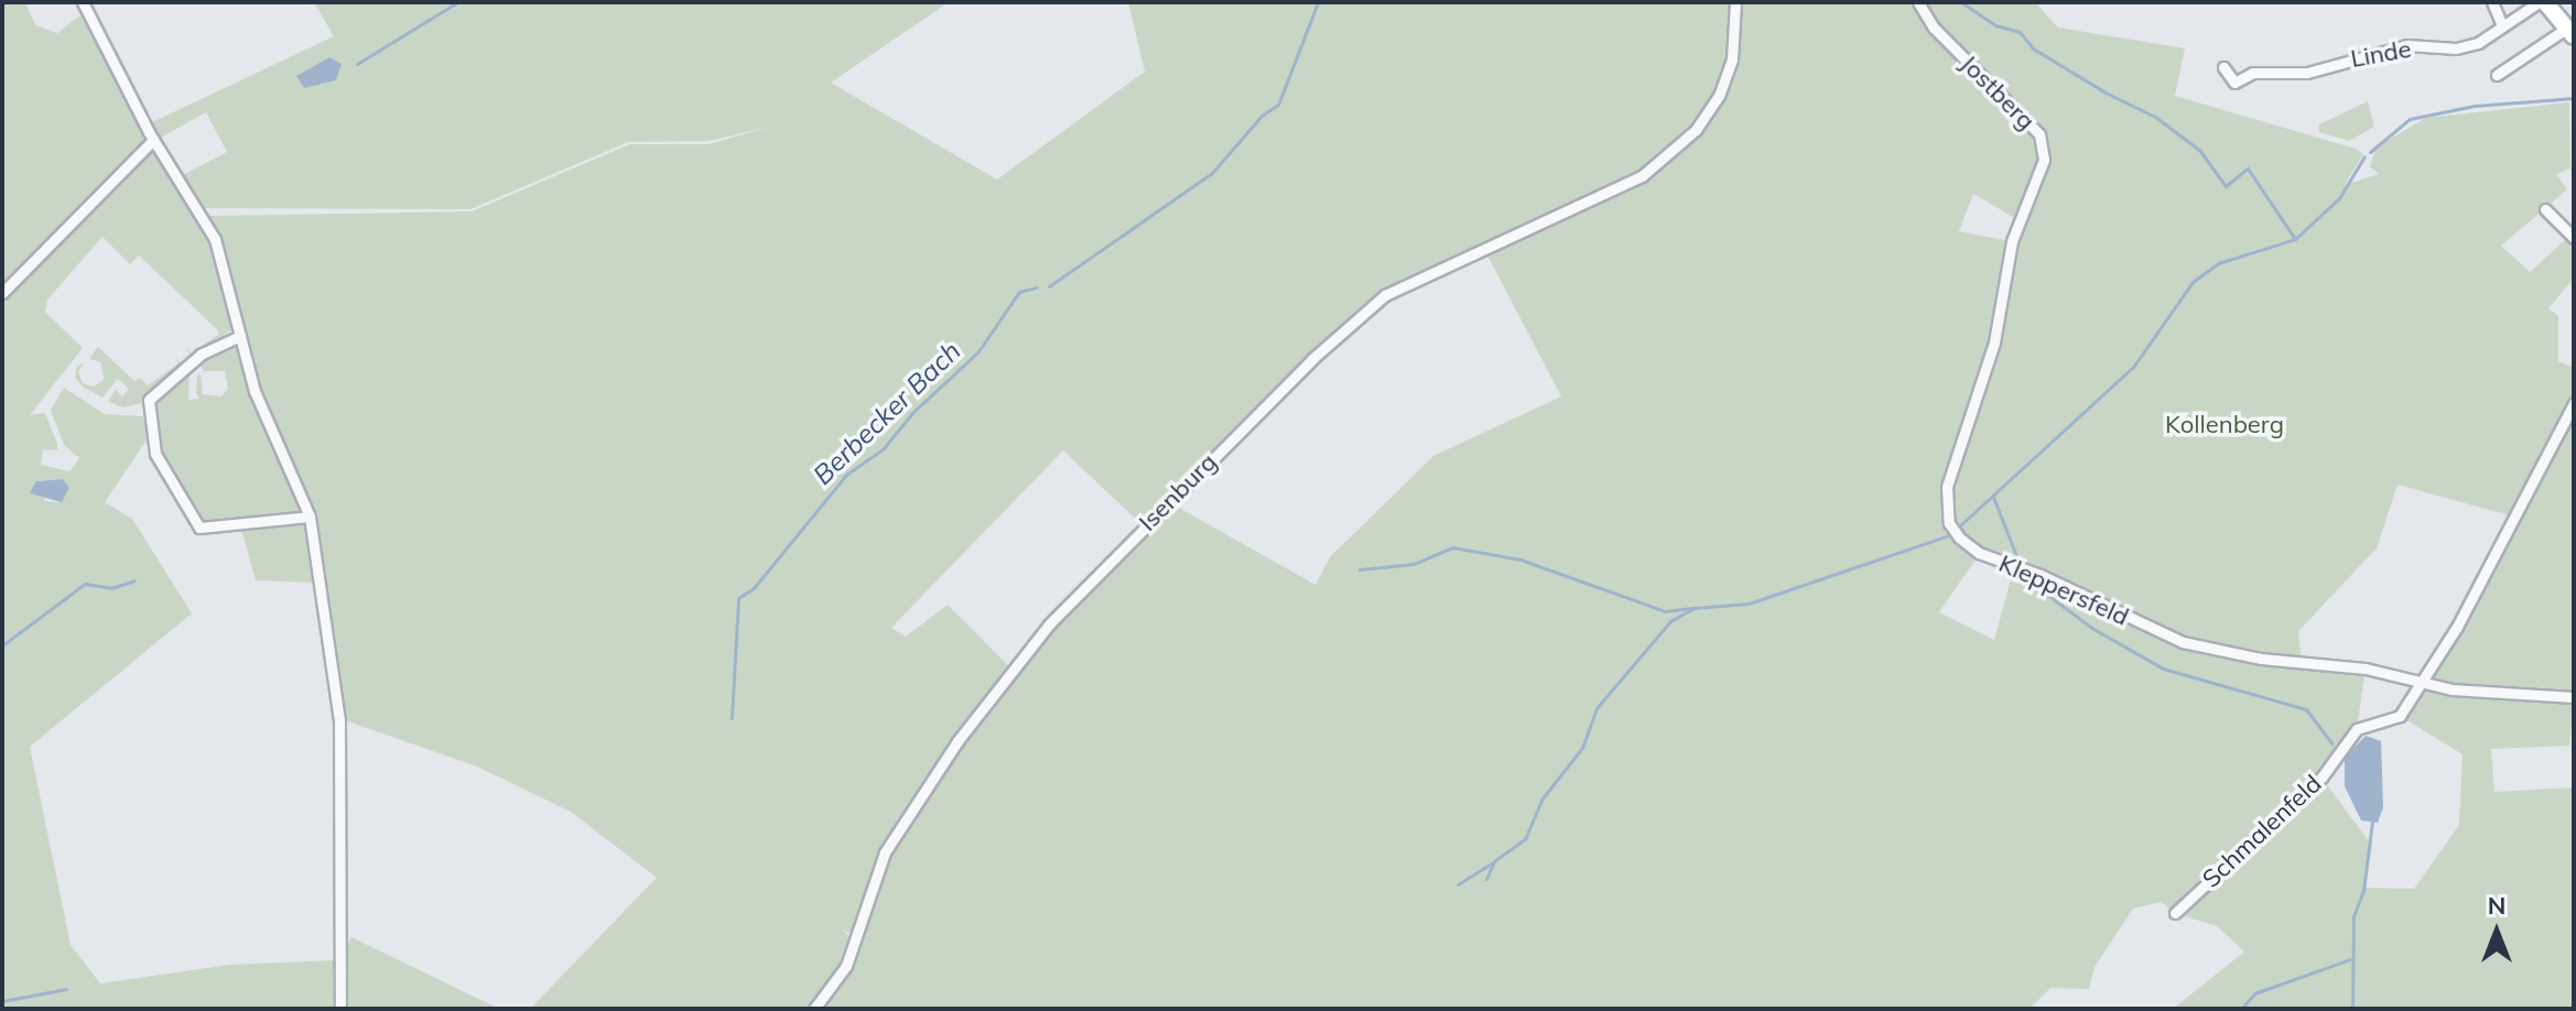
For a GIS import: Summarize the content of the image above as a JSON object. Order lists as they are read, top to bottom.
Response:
{
  "streets": {
    "street": [
      "Linde",
      "Jostberg",
      "Isenburg",
      "Kleppersfeld",
      "Schmalenfeld"
    ]
  },
  "crossings": [
    ["Jostberg", "Kleppersfeld"],
    ["Kleppersfeld", "Schmalenfeld"]
  ],
  "water": ["Berbecker Bach"],
  "parks": ["Kollenberg"],
  "north": "top"
}
